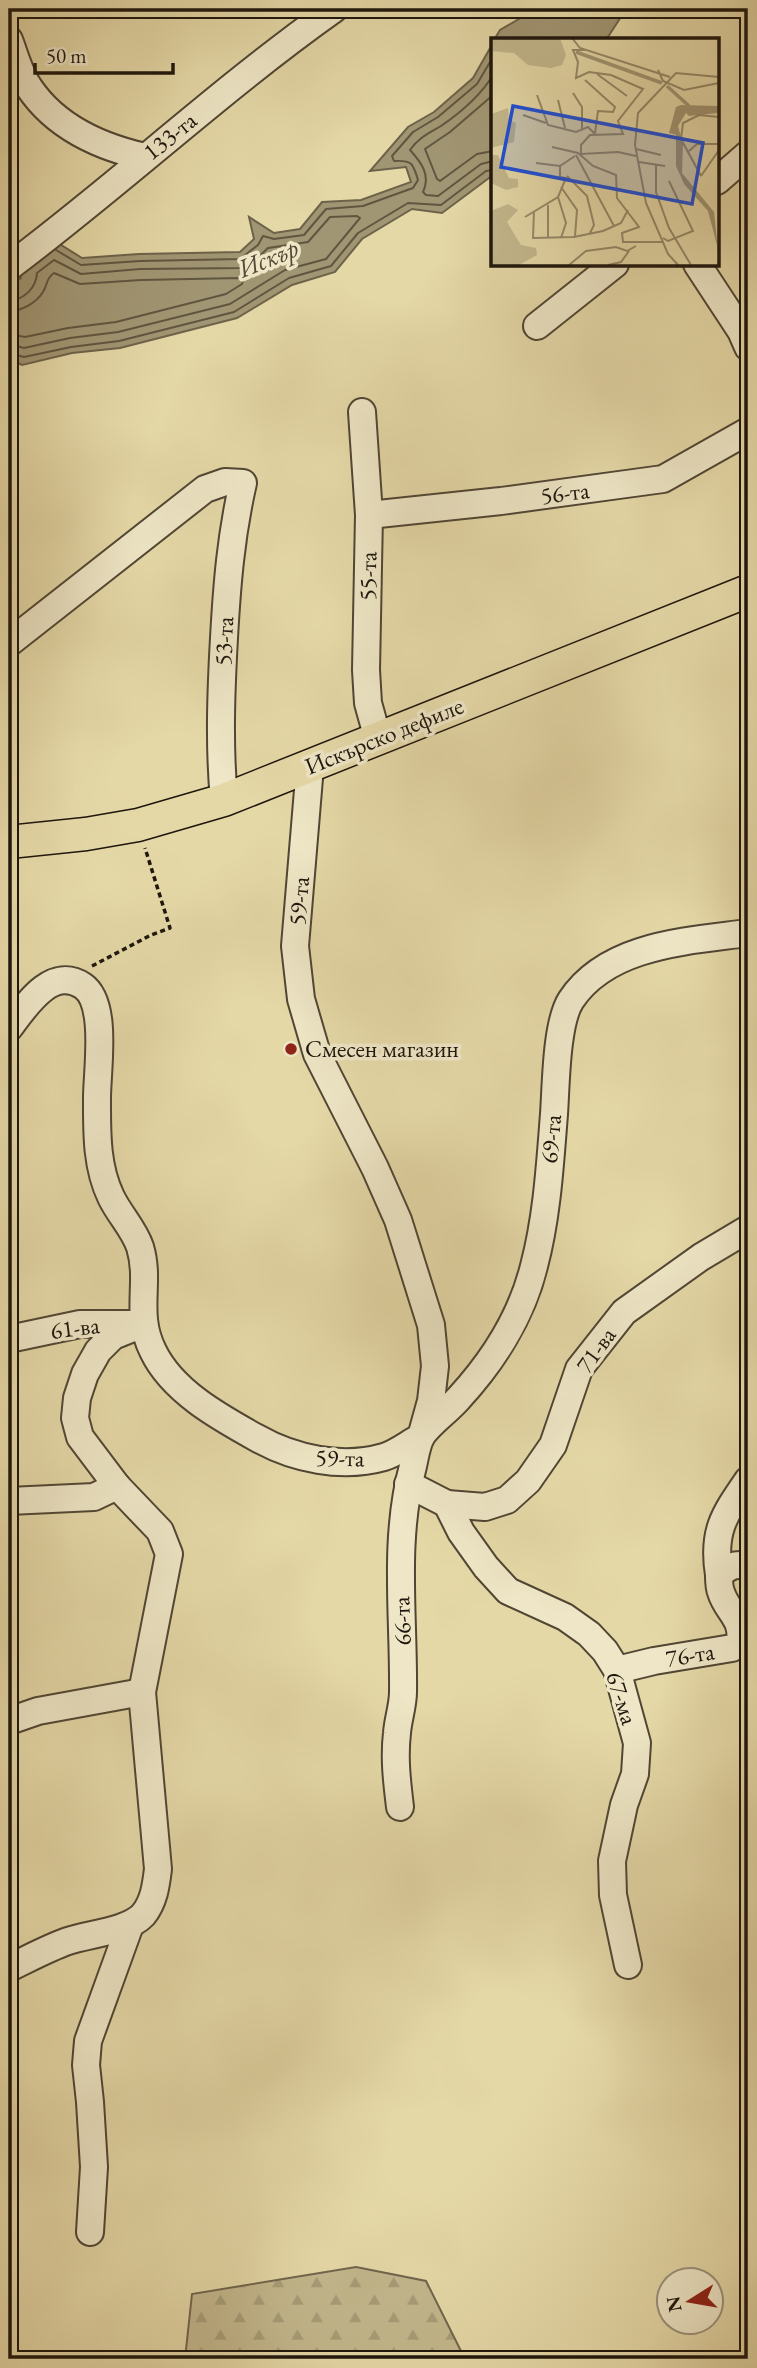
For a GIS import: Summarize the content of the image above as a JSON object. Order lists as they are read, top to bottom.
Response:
{
  "streets": {
    "main road": ["Искърско дефиле"],
    "street": [
      "133-та",
      "56-та",
      "55-та",
      "53-та",
      "59-та",
      "69-та",
      "61-ва",
      "71-ва",
      "66-та",
      "76-та",
      "67-ма"
    ]
  },
  "crossings": [
    ["56-та", "55-та"],
    ["55-та", "Искърско дефиле"],
    ["53-та", "Искърско дефиле"],
    ["Искърско дефиле", "59-та"],
    ["59-та", "69-та"],
    ["59-та", "61-ва"],
    ["59-та", "66-та"],
    ["69-та", "66-та"],
    ["71-ва", "67-ма"],
    ["76-та", "67-ма"]
  ],
  "water": ["Искър"],
  "places": ["Смесен магазин"],
  "scale_bar": "50 m",
  "north": "left"
}
